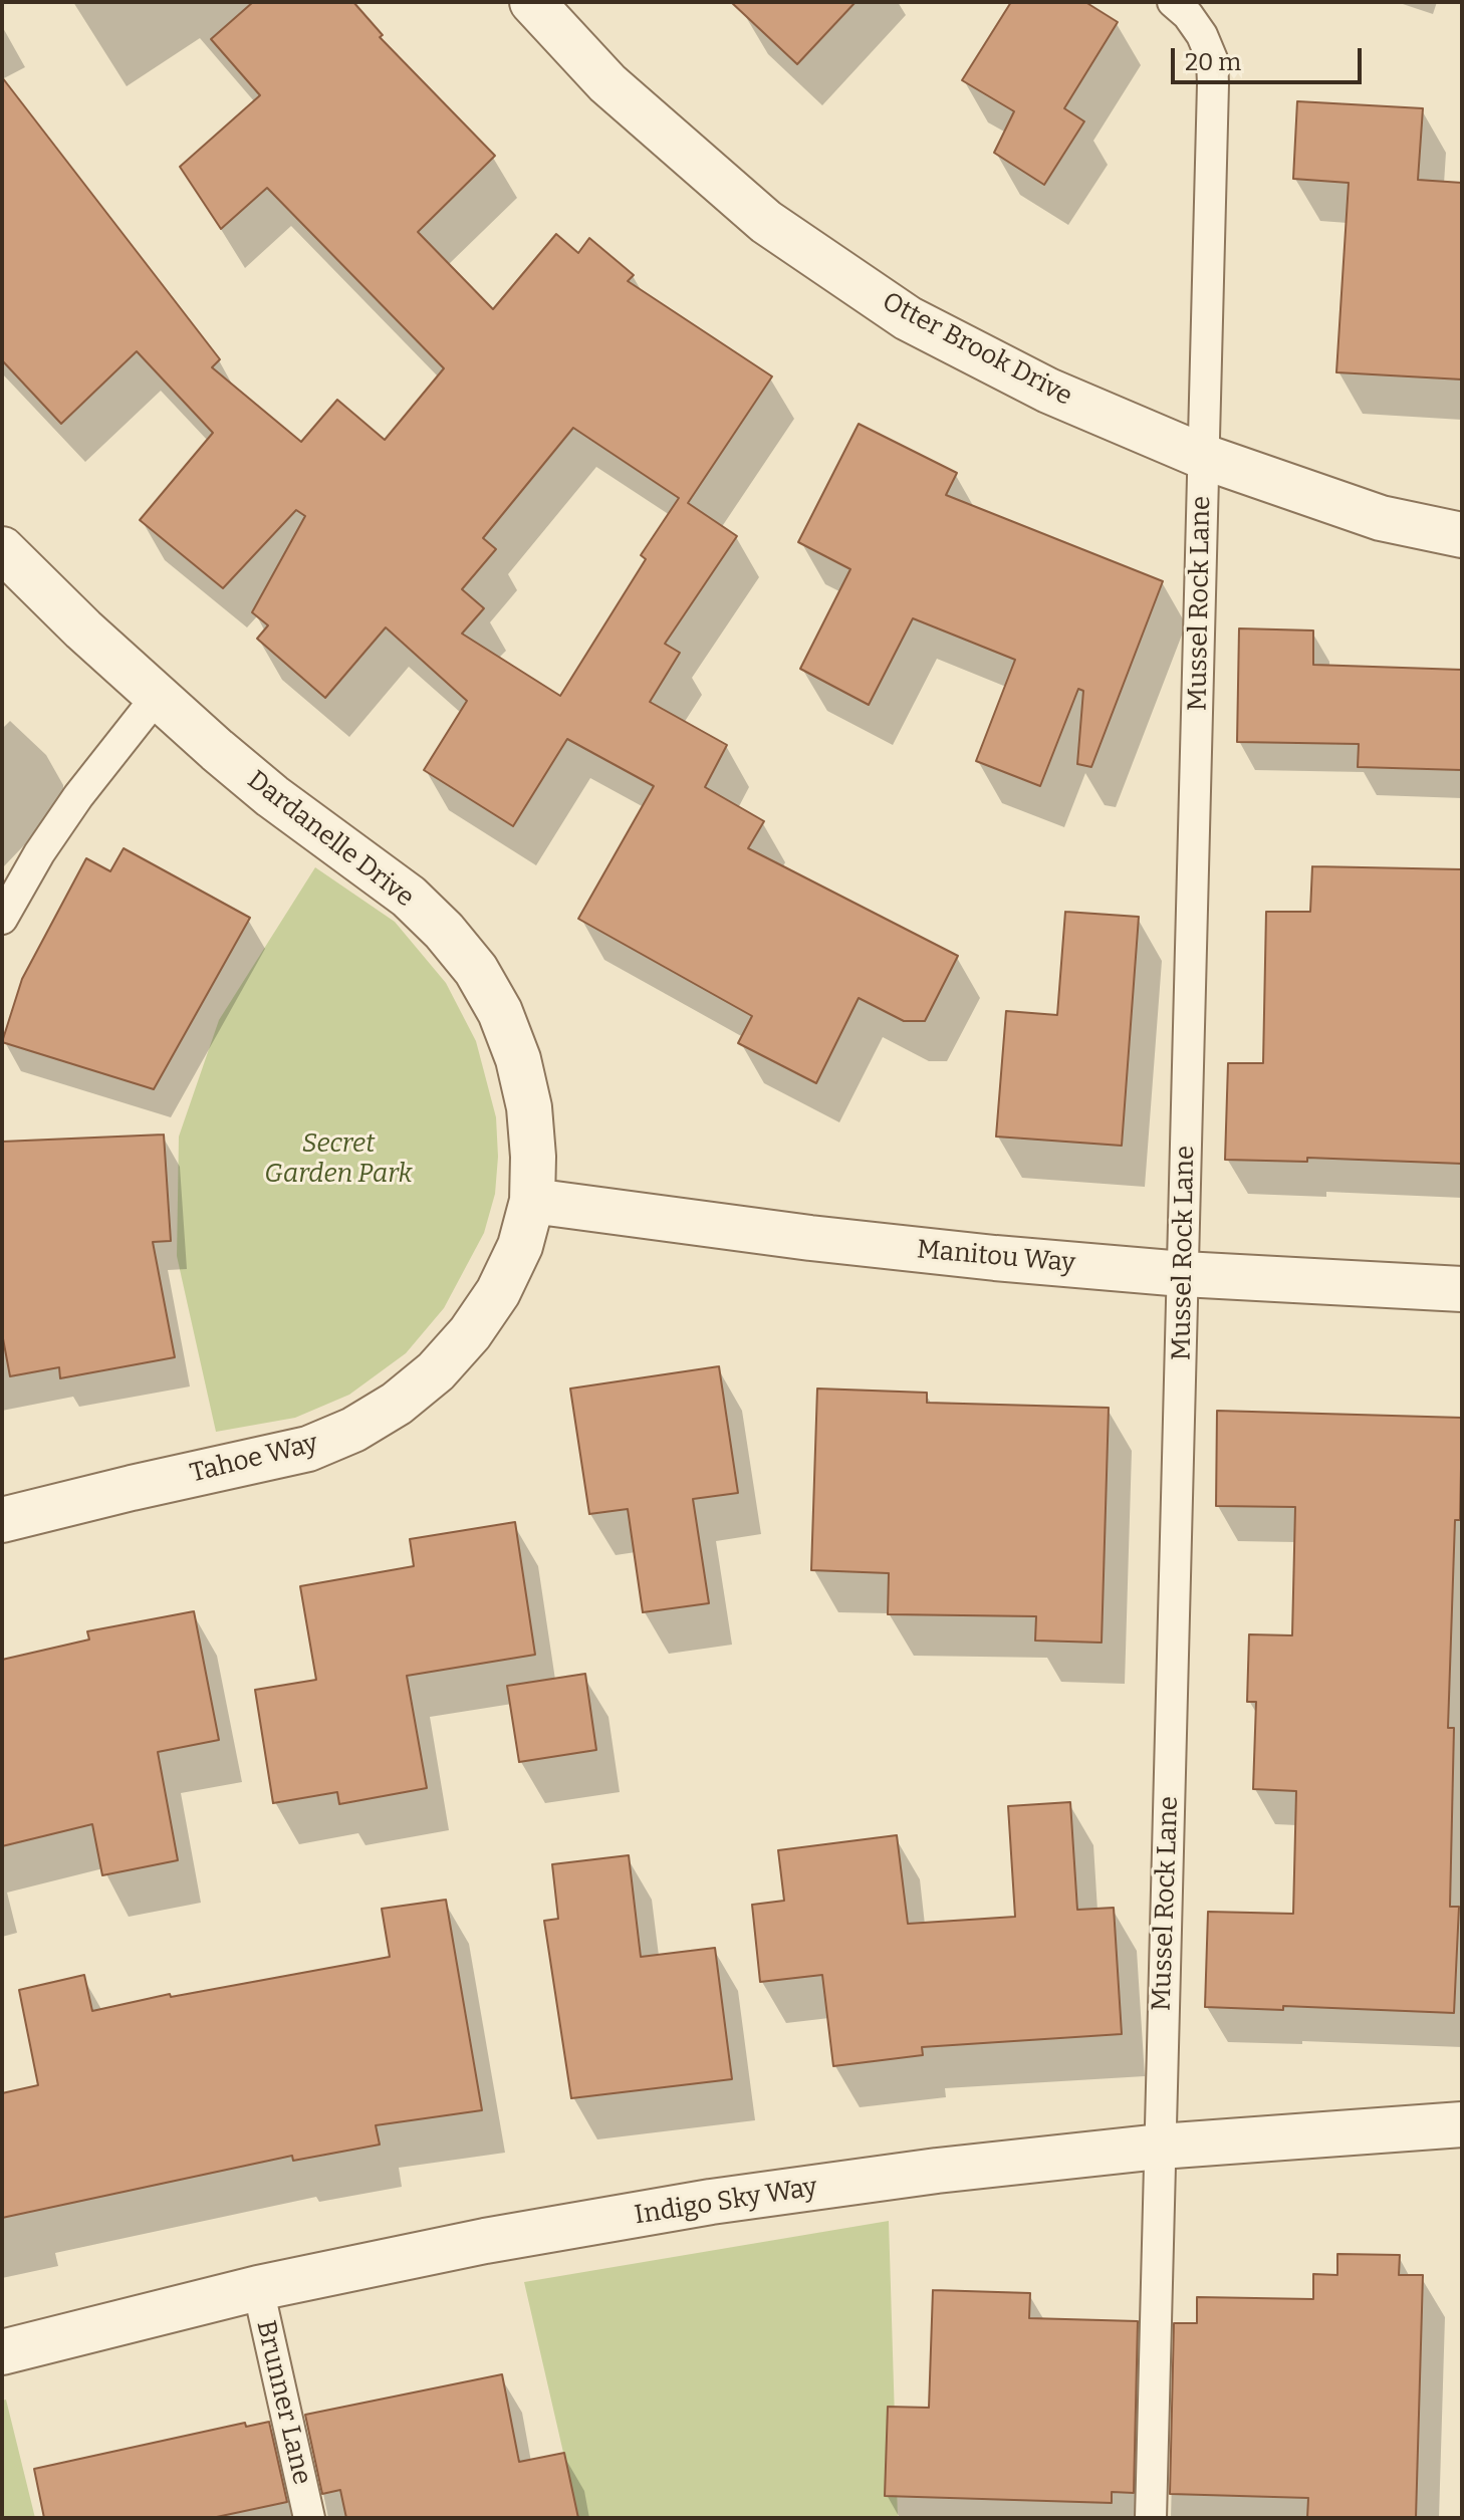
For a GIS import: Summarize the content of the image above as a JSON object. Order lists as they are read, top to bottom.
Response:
{
  "streets": {
    "street": [
      "Otter Brook Drive",
      "Dardanelle Drive",
      "Manitou Way",
      "Tahoe Way",
      "Indigo Sky Way"
    ],
    "lane": ["Mussel Rock Lane", "Brunner Lane"]
  },
  "crossings": [
    ["Otter Brook Drive", "Mussel Rock Lane"],
    ["Mussel Rock Lane", "Manitou Way"],
    ["Mussel Rock Lane", "Indigo Sky Way"],
    ["Dardanelle Drive", "Manitou Way"],
    ["Dardanelle Drive", "Tahoe Way"],
    ["Manitou Way", "Tahoe Way"],
    ["Indigo Sky Way", "Brunner Lane"]
  ],
  "parks": ["Secret Garden Park"],
  "scale_bar": "20 m"
}
